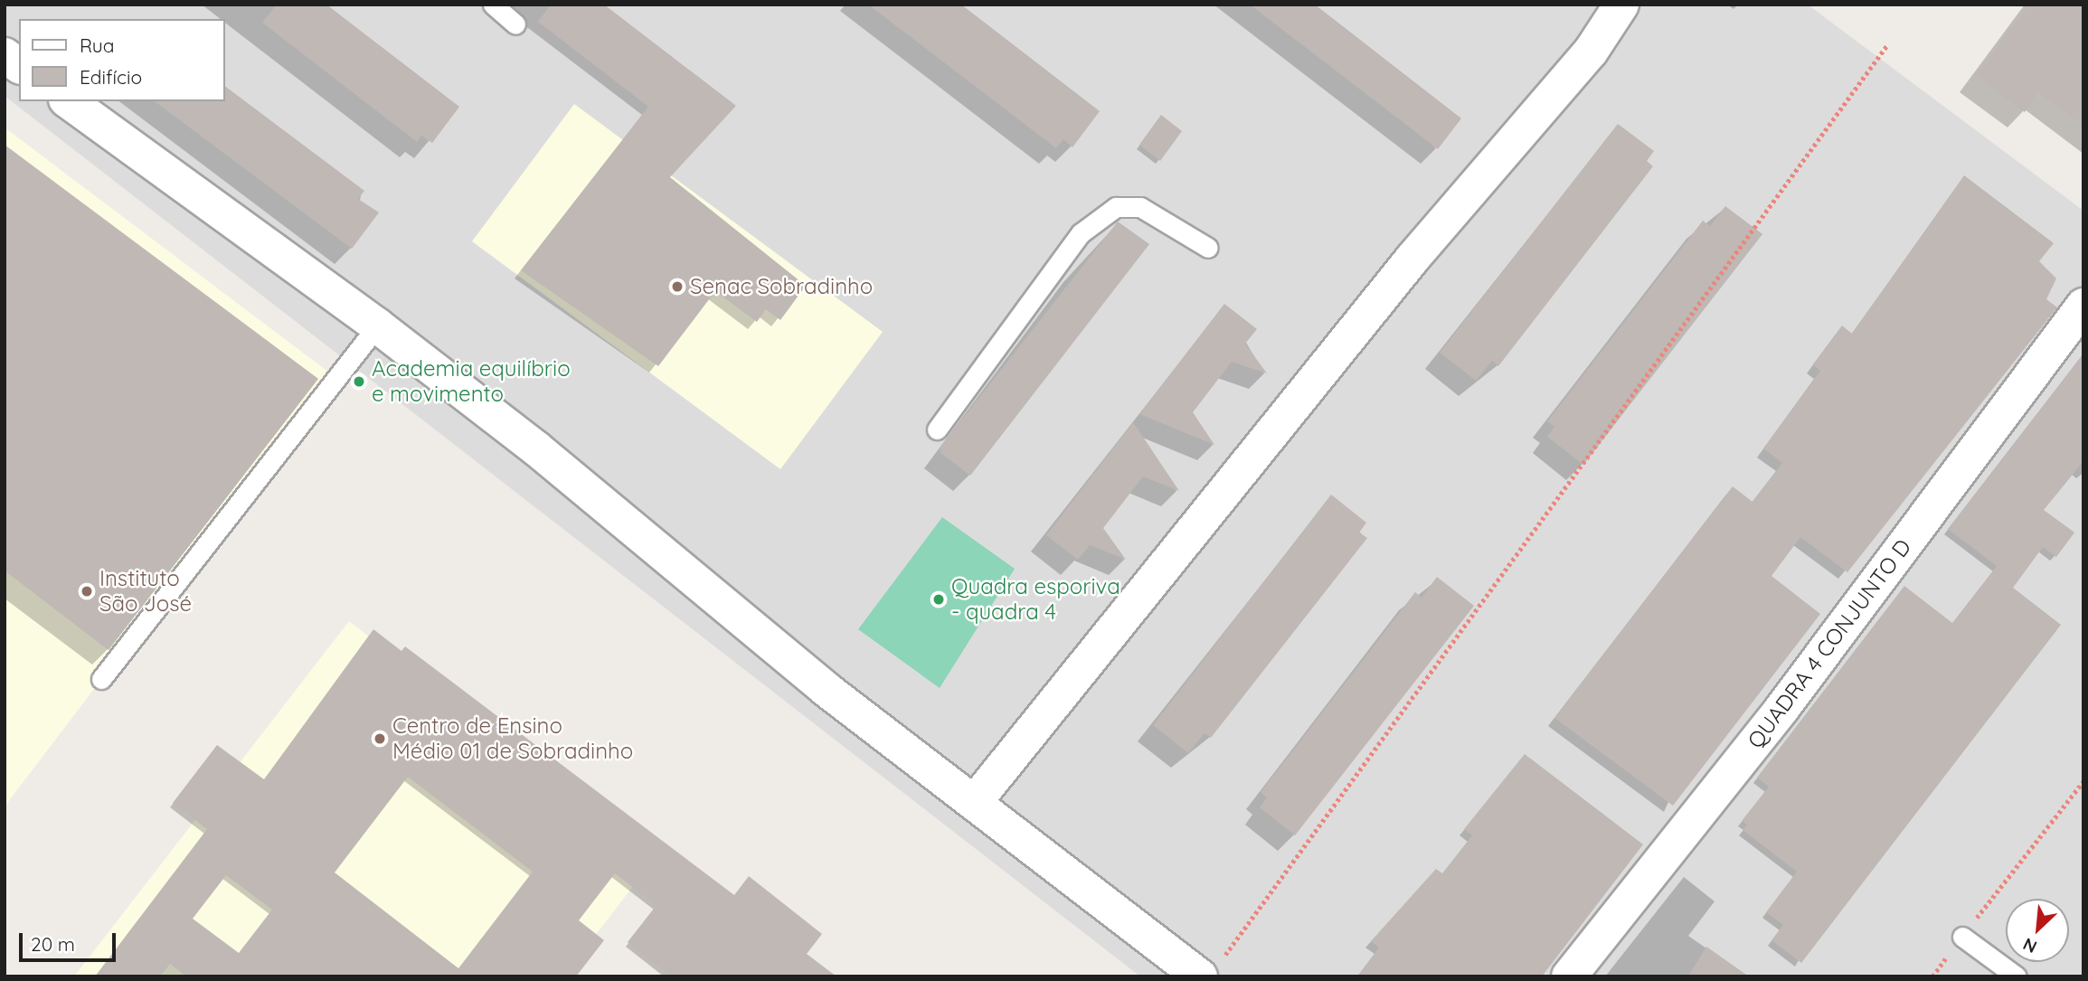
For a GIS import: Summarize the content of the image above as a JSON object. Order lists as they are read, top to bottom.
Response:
{
  "streets": {
    "street": ["QUADRA 4 CONJUNTO D"]
  },
  "places": [
    "Senac Sobradinho",
    "Academia equilíbrio e movimento",
    "Instituto São José",
    "Quadra esporiva - quadra 4",
    "Centro de Ensino Médio 01 de Sobradinho"
  ],
  "legend": ["Rua", "Edifício"],
  "scale_bar": "20 m",
  "north": "bottom left"
}
